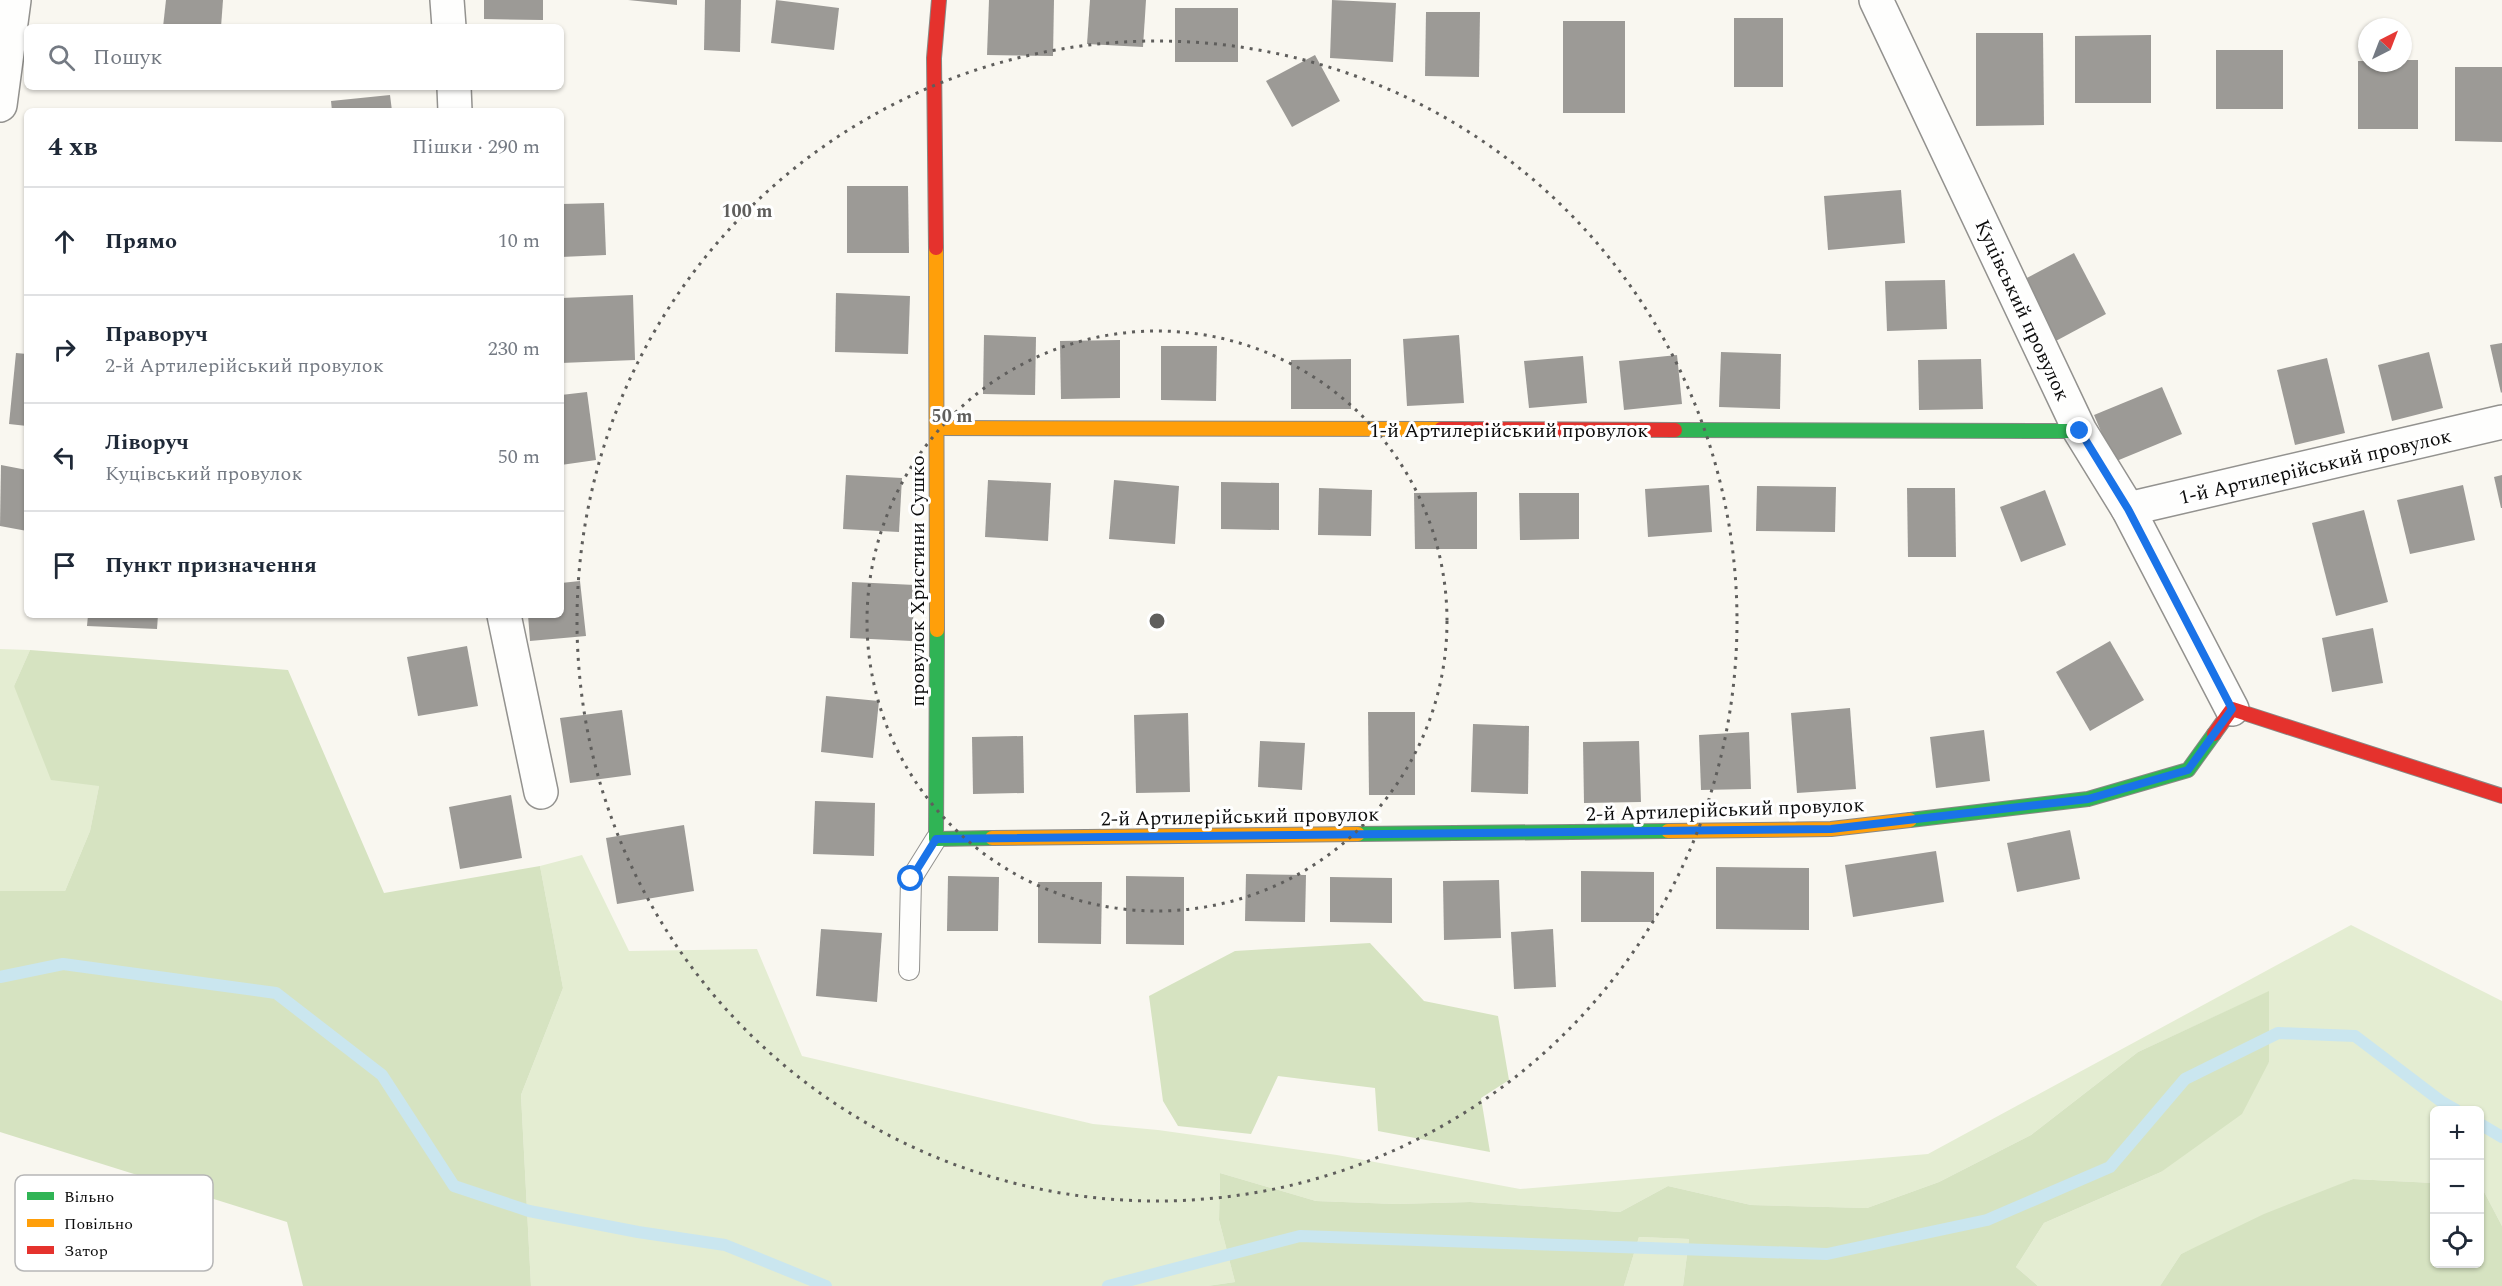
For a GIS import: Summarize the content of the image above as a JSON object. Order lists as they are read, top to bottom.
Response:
{
  "streets": {
    "street": [
      "Куцівський провулок",
      "1-й Артилерійський провулок",
      "провулок Христини Сушко",
      "2-й Артилерійський провулок"
    ]
  },
  "crossings": [
    ["Куцівський провулок", "1-й Артилерійський провулок"],
    ["Куцівський провулок", "2-й Артилерійський провулок"],
    ["1-й Артилерійський провулок", "провулок Христини Сушко"],
    ["провулок Христини Сушко", "2-й Артилерійський провулок"]
  ],
  "legend": ["Вільно", "Повільно", "Затор"],
  "north": "top right",
  "page": {
    "search": "Пошук",
    "heading": ["4 хв", "Пішки · 290 m"],
    "list": [
      ["Прямо", "10 m"],
      ["Праворуч", "2-й Артилерійський провулок", "230 m"],
      ["Ліворуч", "Куцівський провулок", "50 m"],
      "Пункт призначення"
    ],
    "map_buttons": ["+", "−"]
  },
  "rings": ["100 m", "50 m"]
}
